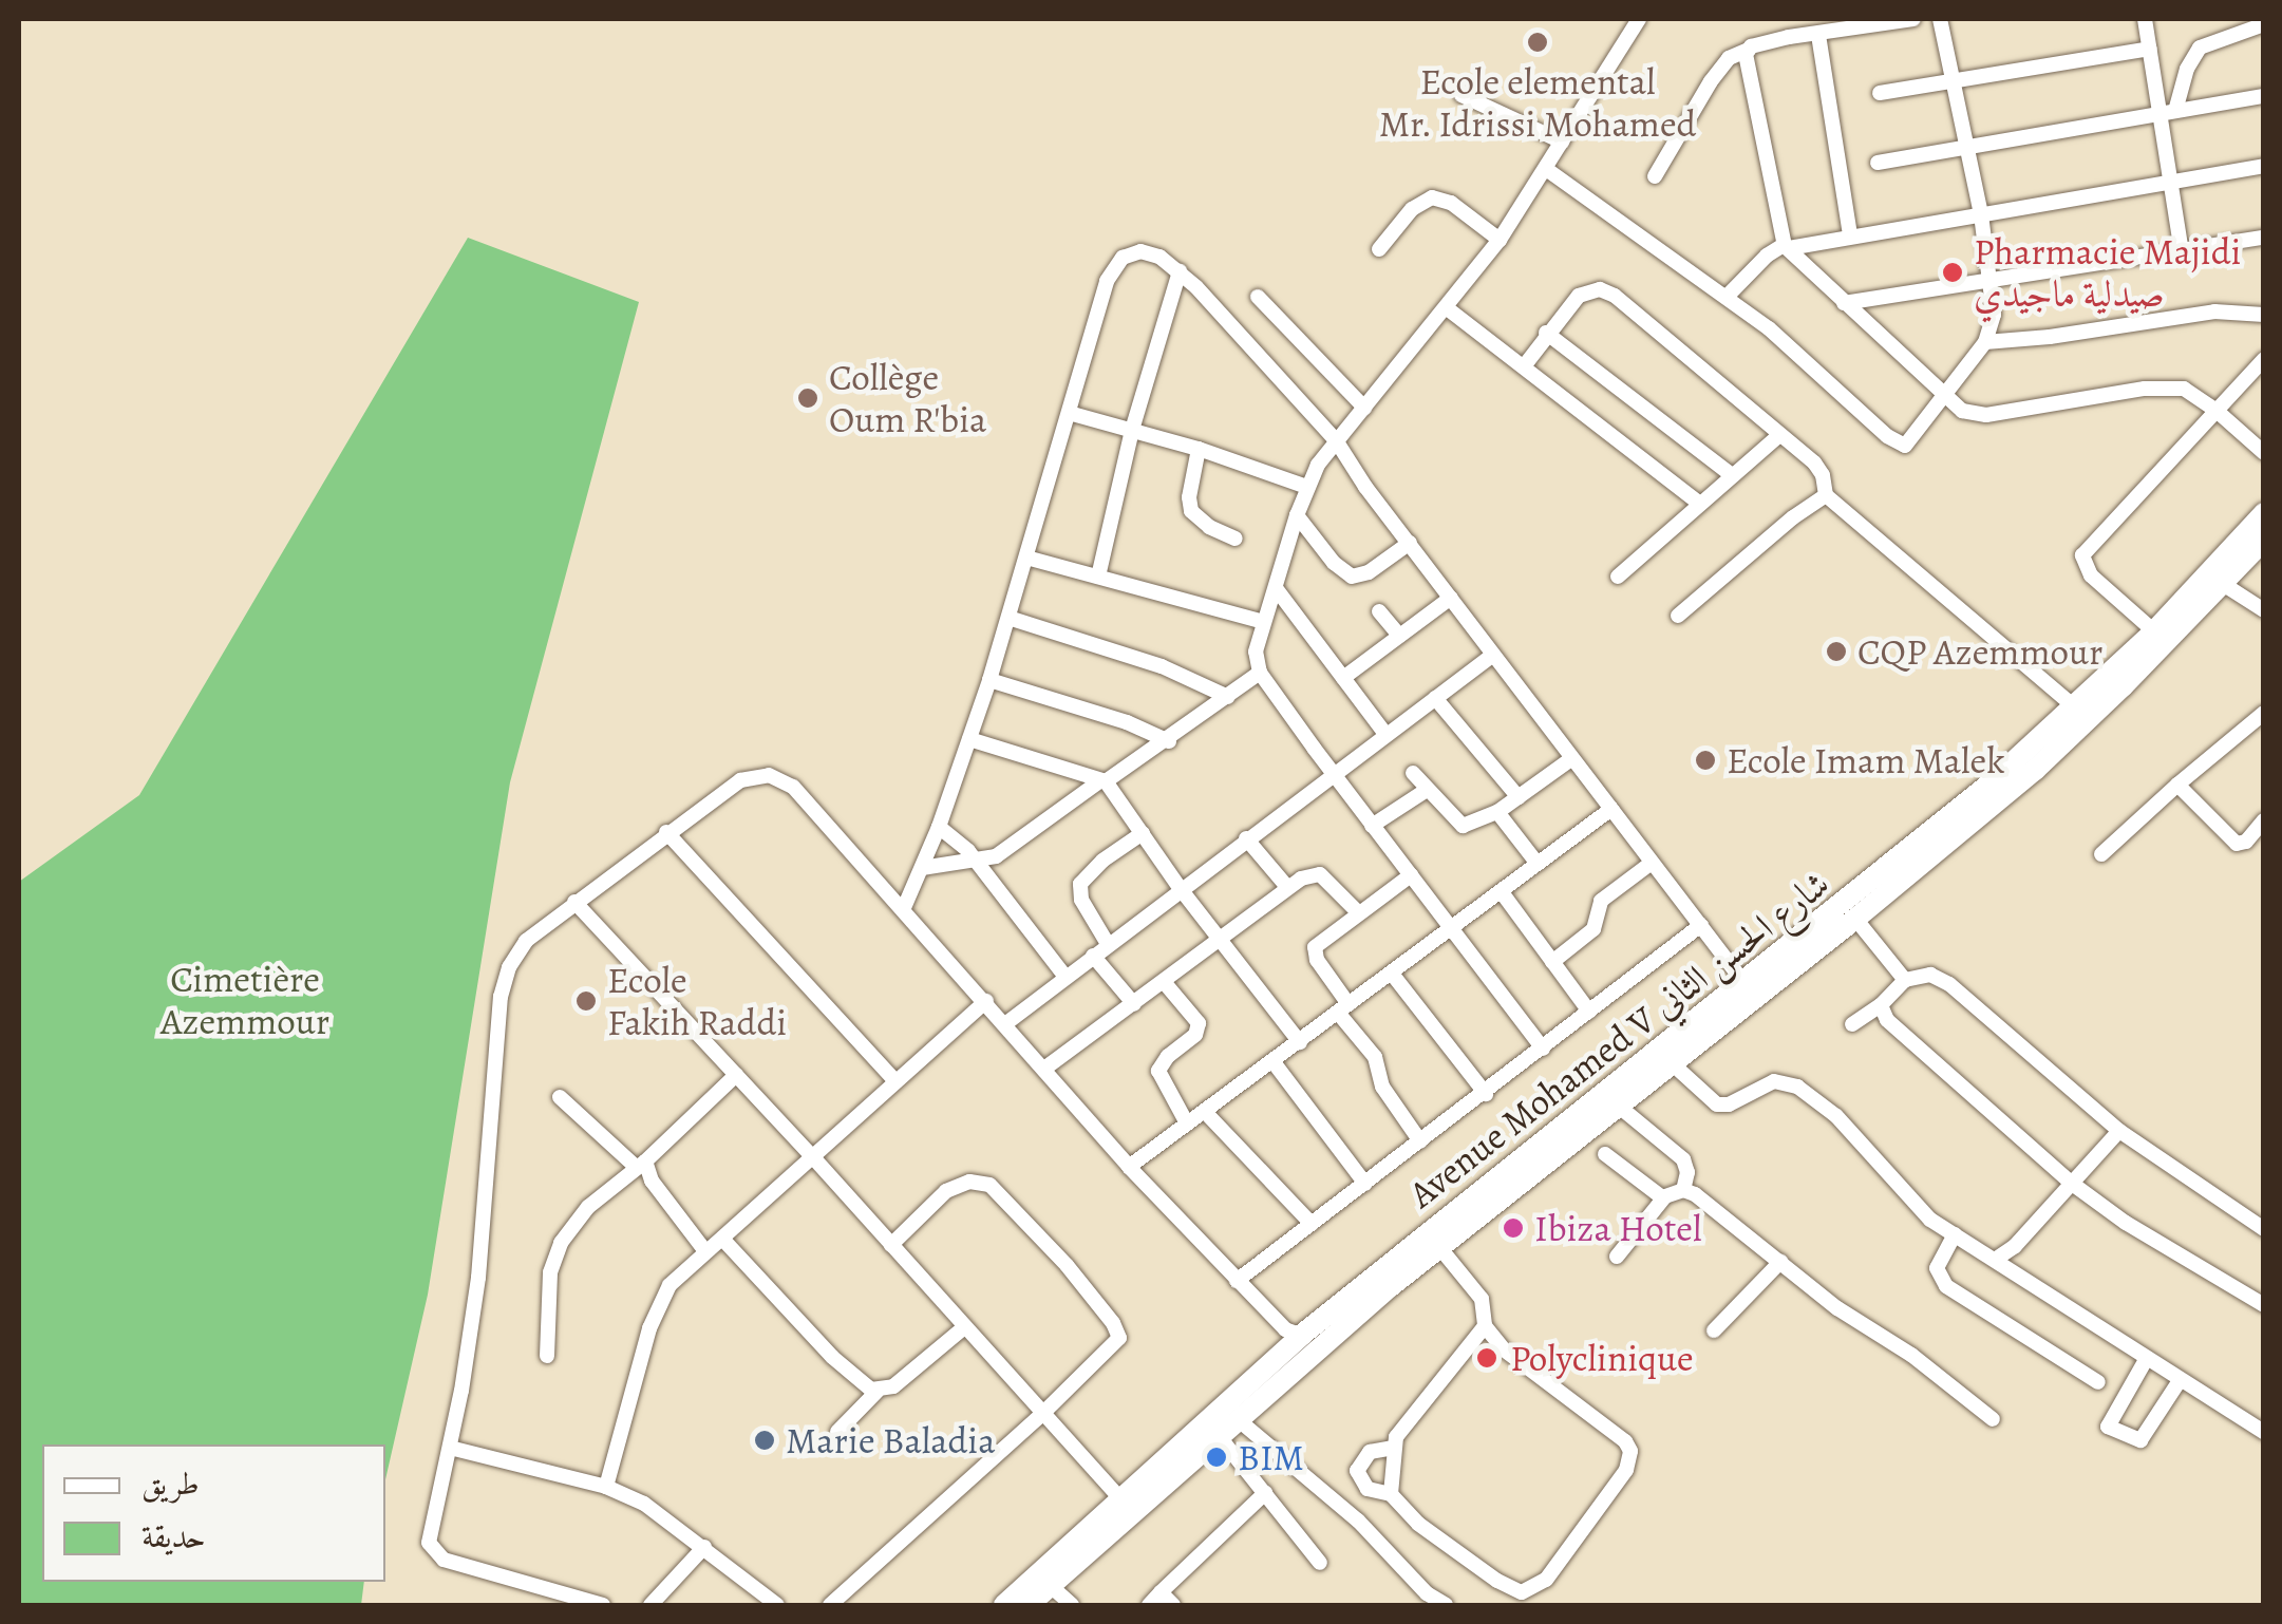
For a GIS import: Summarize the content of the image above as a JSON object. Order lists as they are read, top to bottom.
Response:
{
  "streets": {
    "main road": ["Avenue Mohamed V شارع الحسن الثاني"]
  },
  "parks": ["Cimetière Azemmour"],
  "places": [
    "Ecole elemental Mr. Idrissi Mohamed",
    "Pharmacie Majidi صيدلية ماجيدي",
    "Collège Oum R'bia",
    "CQP Azemmour",
    "Ecole Imam Malek",
    "Ecole Fakih Raddi",
    "Ibiza Hotel",
    "Polyclinique",
    "Marie Baladia",
    "BIM"
  ],
  "legend": ["طريق", "حديقة"]
}
